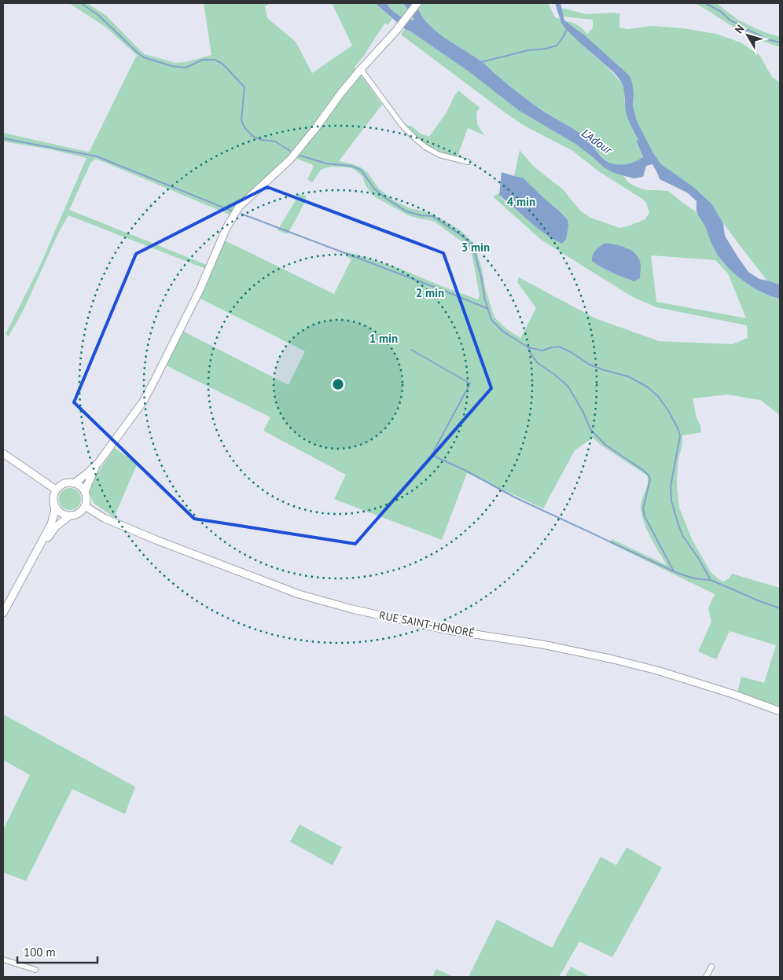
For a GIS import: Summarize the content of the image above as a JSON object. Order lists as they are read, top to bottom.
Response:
{
  "streets": {
    "main road": ["RUE SAINT-HONORÉ"]
  },
  "water": ["L'Adour"],
  "scale_bar": "100 m",
  "north": "top left",
  "rings": [
    "4 min",
    "3 min",
    "2 min",
    "1 min"
  ]
}
